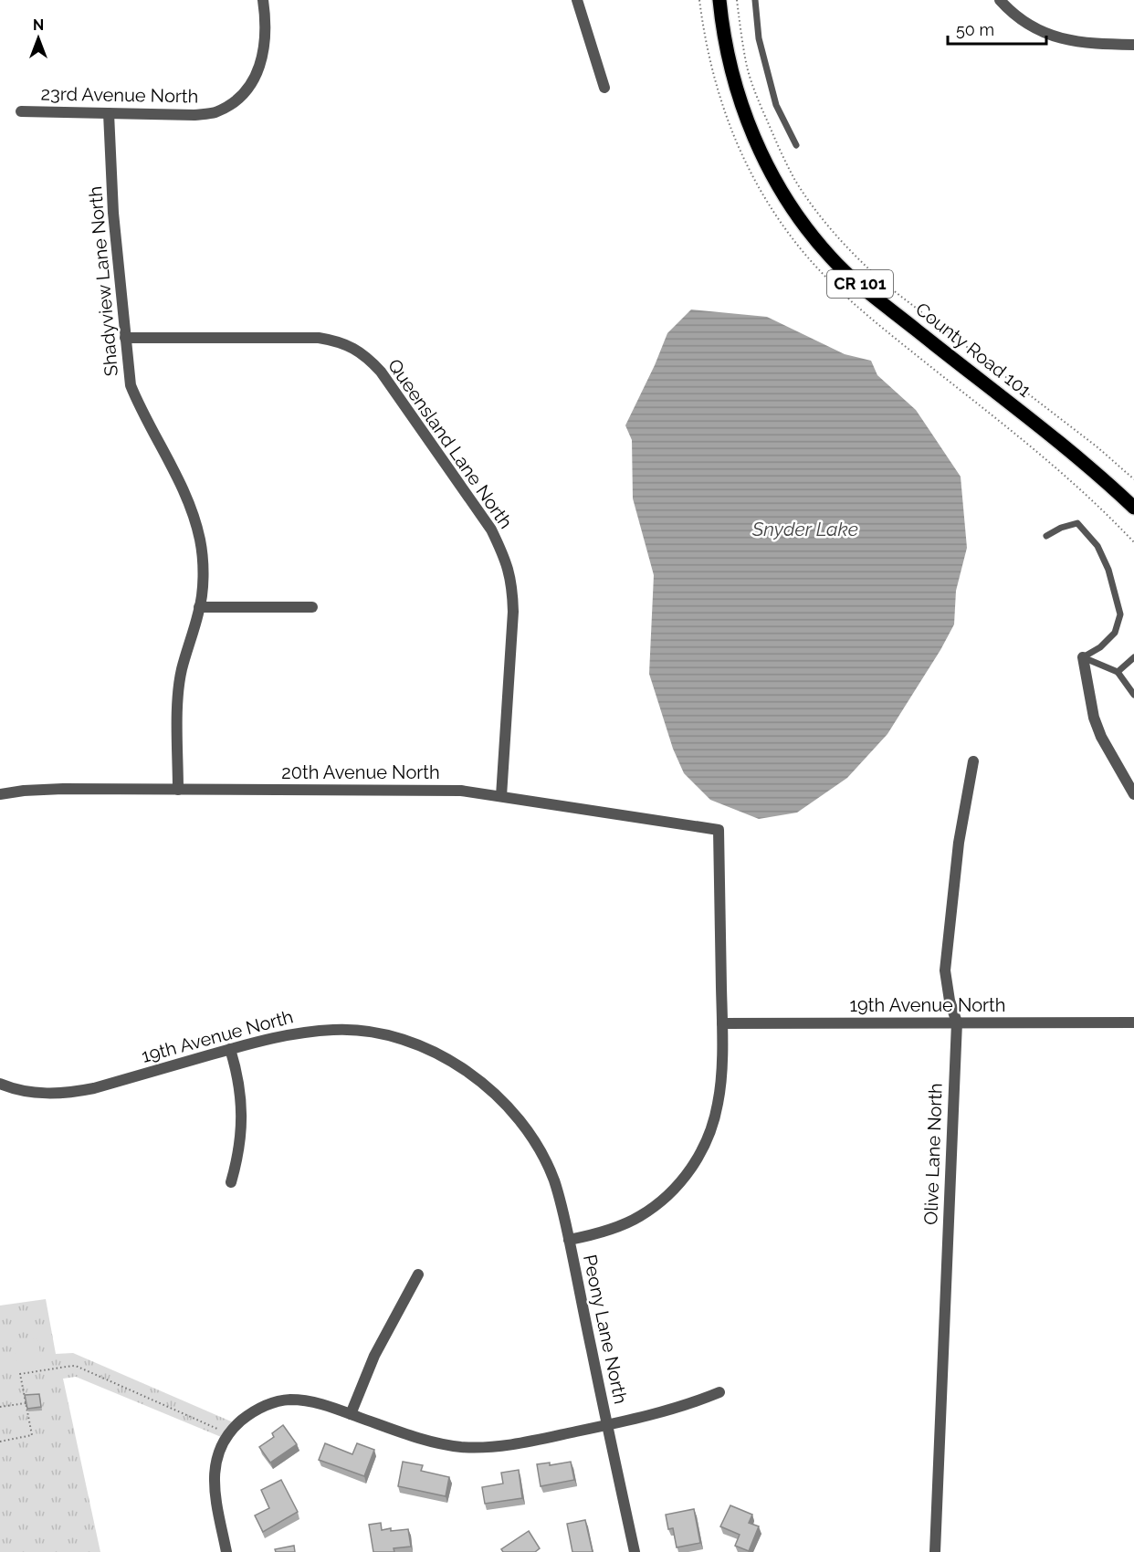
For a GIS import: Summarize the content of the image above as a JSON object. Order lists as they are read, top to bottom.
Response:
{
  "streets": {
    "main road": ["CR 101", "County Road 101"],
    "street": [
      "23rd Avenue North",
      "Shadyview Lane North",
      "Queensland Lane North",
      "20th Avenue North",
      "19th Avenue North",
      "Olive Lane North",
      "Peony Lane North"
    ]
  },
  "crossings": [
    ["23rd Avenue North", "Shadyview Lane North"],
    ["Shadyview Lane North", "Queensland Lane North"],
    ["Shadyview Lane North", "20th Avenue North"],
    ["Queensland Lane North", "20th Avenue North"],
    ["20th Avenue North", "Peony Lane North"],
    ["19th Avenue North", "Olive Lane North"],
    ["19th Avenue North", "Peony Lane North"]
  ],
  "water": ["Snyder Lake"],
  "scale_bar": "50 m",
  "north": "top"
}
